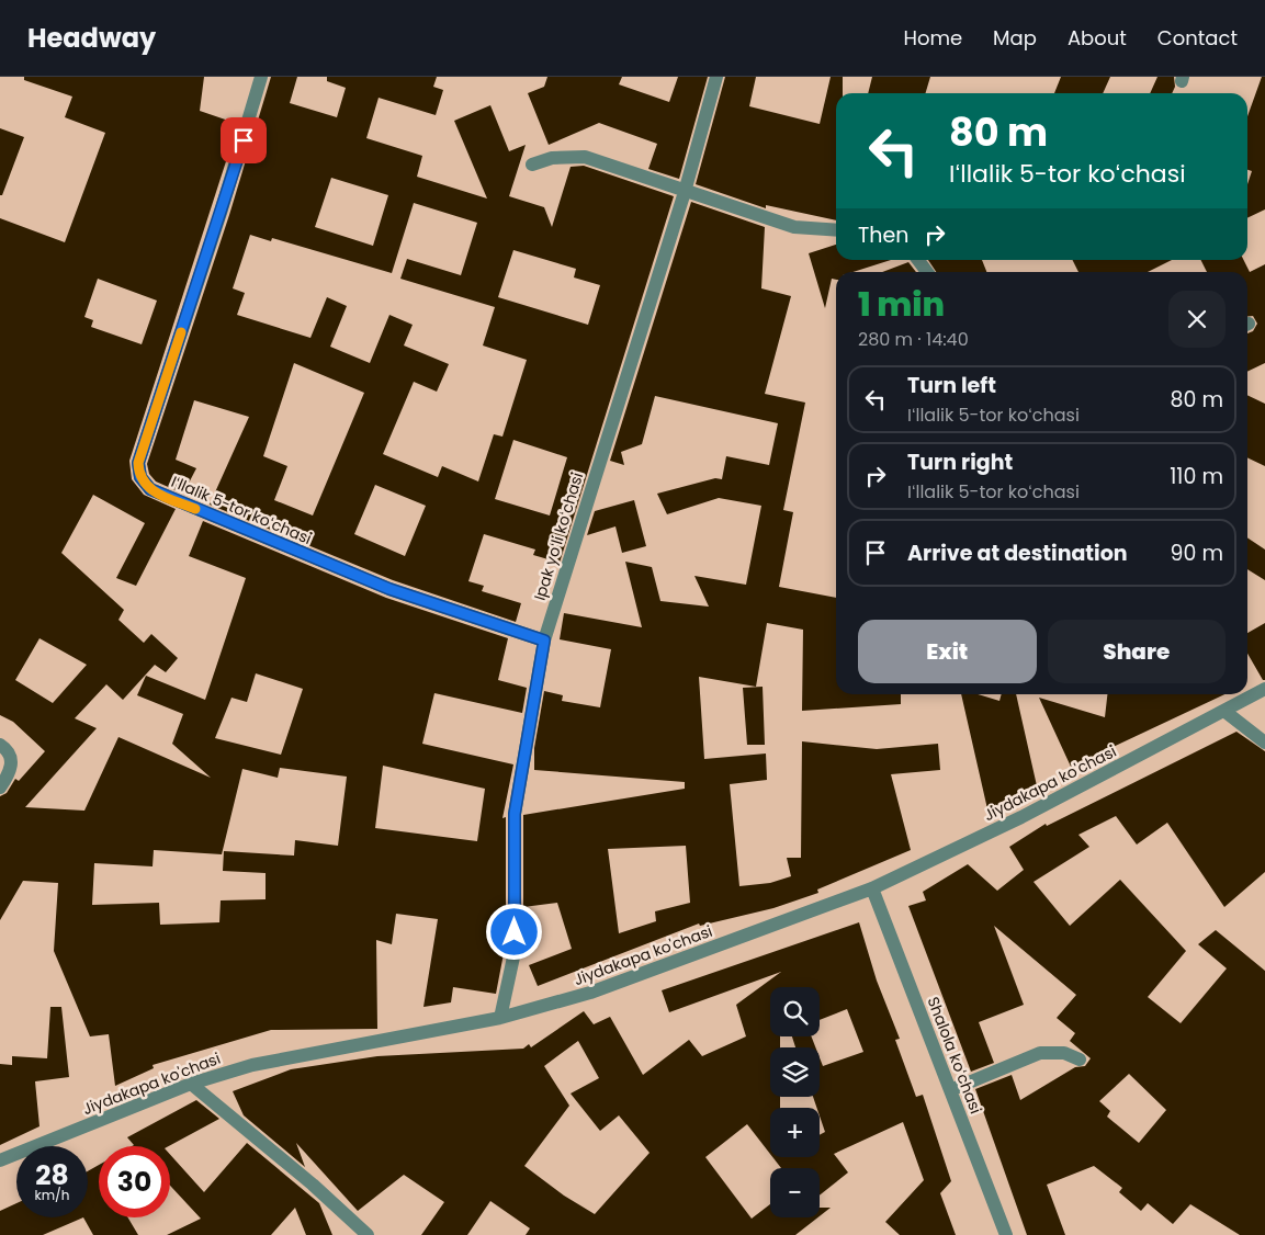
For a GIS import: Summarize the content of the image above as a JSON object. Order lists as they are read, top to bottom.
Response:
{
  "streets": {
    "street": [
      "Iʻllalik 5-tor koʻchasi",
      "Ipak yoʻli koʻchasi",
      "Jiydakapa ko'chasi",
      "Shalola koʻchasi"
    ]
  },
  "crossings": [
    ["Iʻllalik 5-tor koʻchasi", "Ipak yoʻli koʻchasi"],
    ["Ipak yoʻli koʻchasi", "Jiydakapa ko'chasi"],
    ["Jiydakapa ko'chasi", "Shalola koʻchasi"]
  ],
  "page": {
    "header": "Headway",
    "nav": [
      "Home",
      "Map",
      "About",
      "Contact"
    ],
    "turn": ["80 m", "Iʻllalik 5-tor koʻchasi"],
    "then": "Then",
    "heading": ["1 min", "280 m · 14:40"],
    "list": [
      {
        "name": "Turn left",
        "note": "Iʻllalik 5-tor koʻchasi",
        "value": "80 m"
      },
      {
        "name": "Turn right",
        "note": "Iʻllalik 5-tor koʻchasi",
        "value": "110 m"
      },
      {
        "name": "Arrive at destination",
        "value": "90 m"
      }
    ],
    "buttons": ["Exit", "Share"],
    "map_buttons": ["+", "−"],
    "speed": "28 km/h",
    "limit": "30"
  }
}
